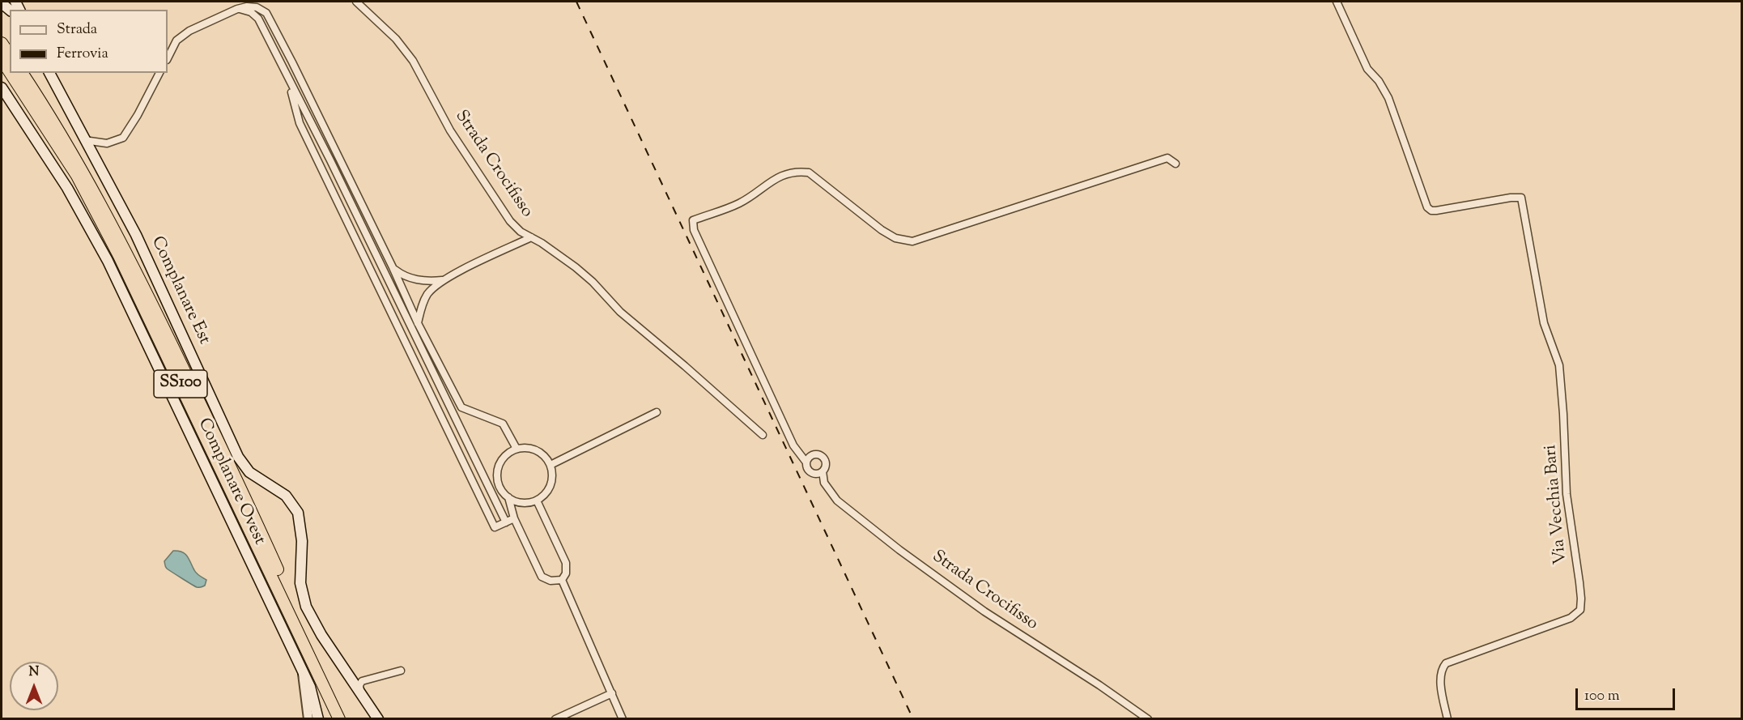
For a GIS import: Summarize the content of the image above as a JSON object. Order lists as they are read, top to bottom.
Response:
{
  "streets": {
    "highway": ["SS100"],
    "main road": ["Complanare Est", "Complanare Ovest"],
    "street": ["Strada Crocifisso", "Via Vecchia Bari"]
  },
  "legend": ["Strada", "Ferrovia"],
  "scale_bar": "100 m",
  "north": "top"
}
